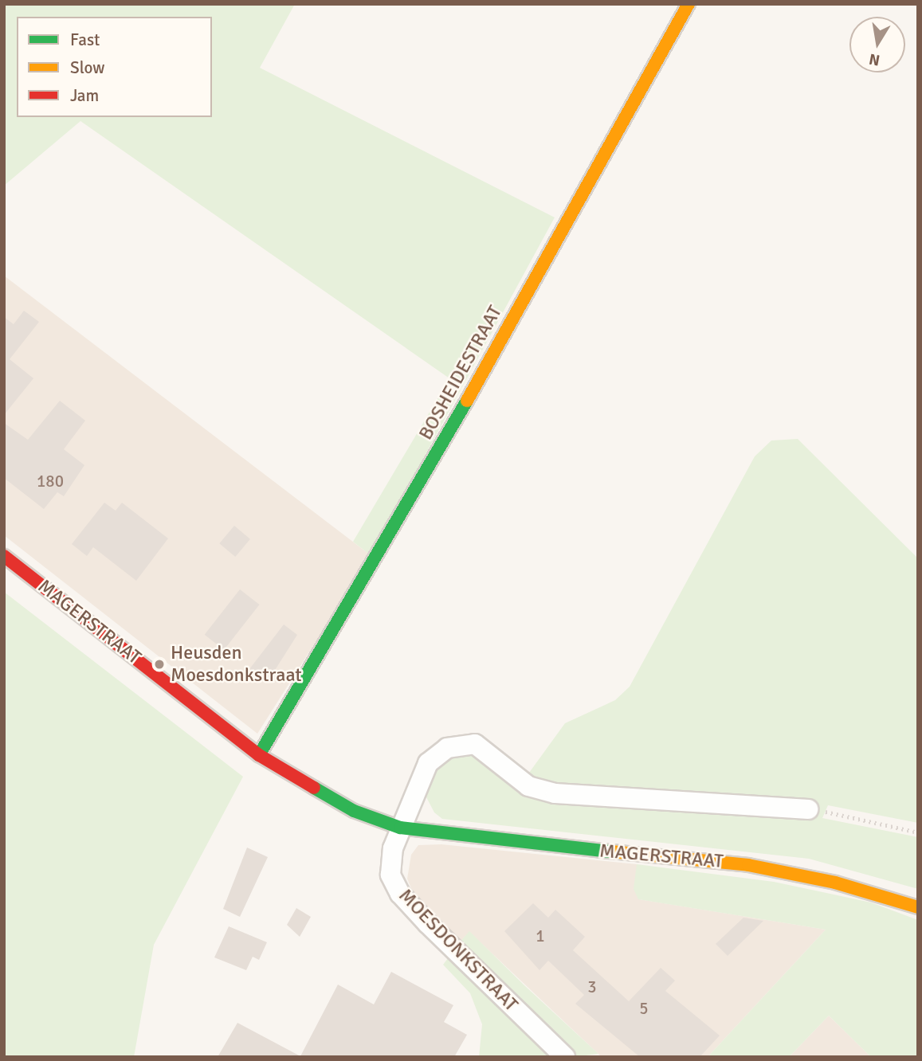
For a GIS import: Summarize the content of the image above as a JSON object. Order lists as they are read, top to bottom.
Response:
{
  "streets": {
    "street": ["BOSHEIDESTRAAT", "MAGERSTRAAT", "MOESDONKSTRAAT"]
  },
  "crossings": [
    ["BOSHEIDESTRAAT", "MAGERSTRAAT"],
    ["MAGERSTRAAT", "MOESDONKSTRAAT"]
  ],
  "places": ["Heusden Moesdonkstraat"],
  "house_numbers": [
    "180",
    "1",
    "3",
    "5"
  ],
  "legend": ["Fast", "Slow", "Jam"],
  "north": "bottom"
}
